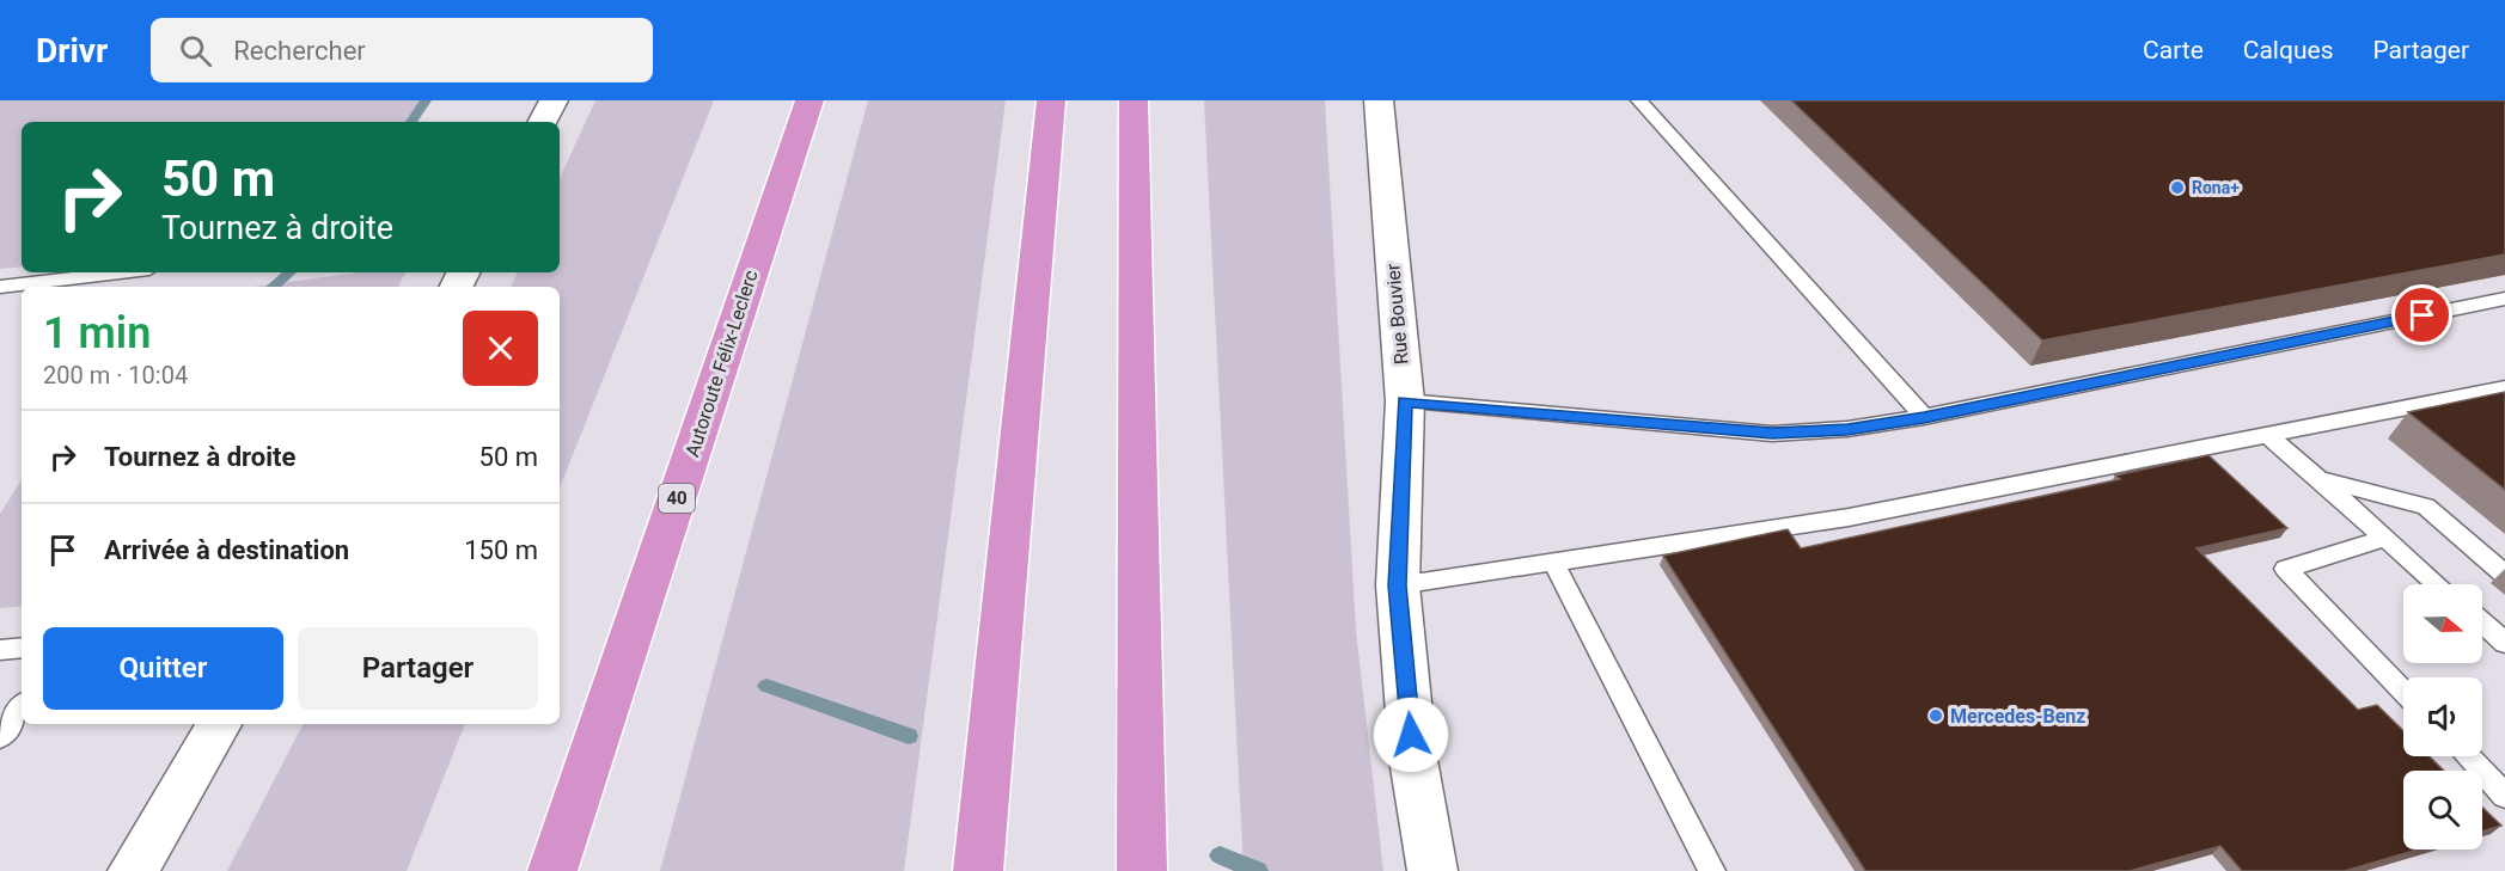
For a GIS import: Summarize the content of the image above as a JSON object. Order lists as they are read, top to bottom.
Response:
{
  "streets": {
    "highway": ["Autoroute Félix-Leclerc", "40"],
    "street": ["Rue Bouvier"]
  },
  "places": ["Rona+", "Mercedes-Benz"],
  "north": "right",
  "page": {
    "header": "Drivr",
    "search": "Rechercher",
    "nav": ["Carte", "Calques", "Partager"],
    "turn": ["50 m", "Tournez à droite"],
    "heading": ["1 min", "200 m · 10:04"],
    "list": [
      {
        "name": "Tournez à droite",
        "value": "50 m"
      },
      {
        "name": "Arrivée à destination",
        "value": "150 m"
      }
    ],
    "buttons": ["Quitter", "Partager"]
  }
}
